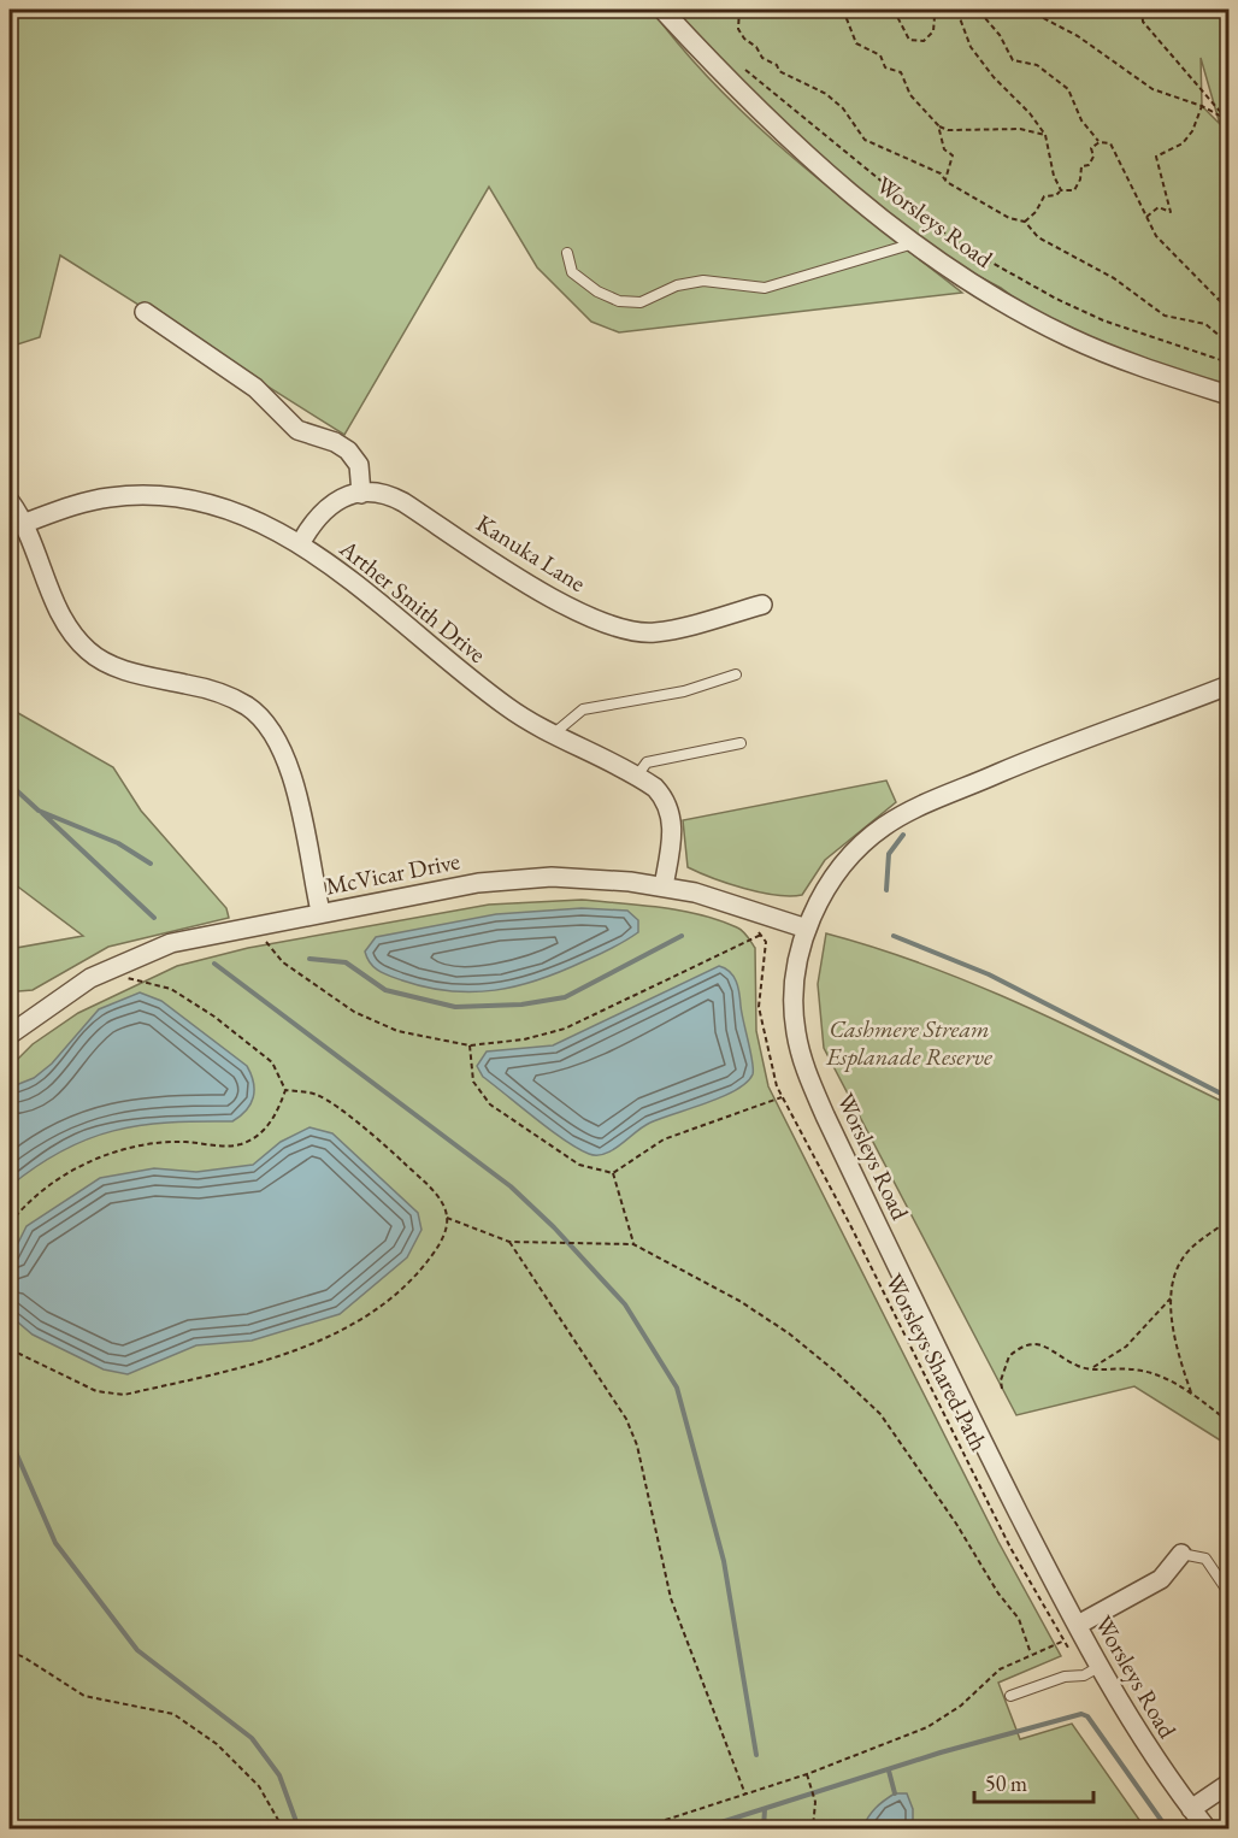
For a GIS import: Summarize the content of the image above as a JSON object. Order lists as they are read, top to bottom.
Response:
{
  "streets": {
    "street": [
      "Worsleys Road",
      "Kanuka Lane",
      "Arther Smith Drive",
      "McVicar Drive"
    ],
    "path": ["Worsleys Shared Path"]
  },
  "crossings": [
    ["Worsleys Road", "McVicar Drive"],
    ["Worsleys Road", "Worsleys Shared Path"],
    ["Kanuka Lane", "Arther Smith Drive"],
    ["Arther Smith Drive", "McVicar Drive"]
  ],
  "parks": ["Cashmere Stream Esplanade Reserve"],
  "scale_bar": "50 m"
}
